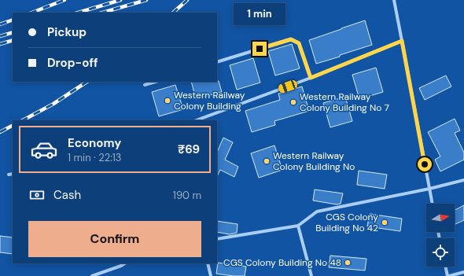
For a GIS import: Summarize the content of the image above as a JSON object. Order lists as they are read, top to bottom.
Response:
{
  "places": [
    "Western Railway Colony Building",
    "Western Railway Colony Building No 7",
    "Western Railway Colony Building No",
    "CGS Colony Building No 42",
    "CGS Colony Building No 48"
  ],
  "north": "right",
  "page": {
    "bubble": "1 min",
    "banner": ["Pickup", "Drop-off"],
    "list": [
      {
        "name": "Economy",
        "note": "1 min · 22:13",
        "value": "₹69"
      }
    ],
    "pay": ["Cash", "190 m"],
    "buttons": "Confirm"
  }
}
